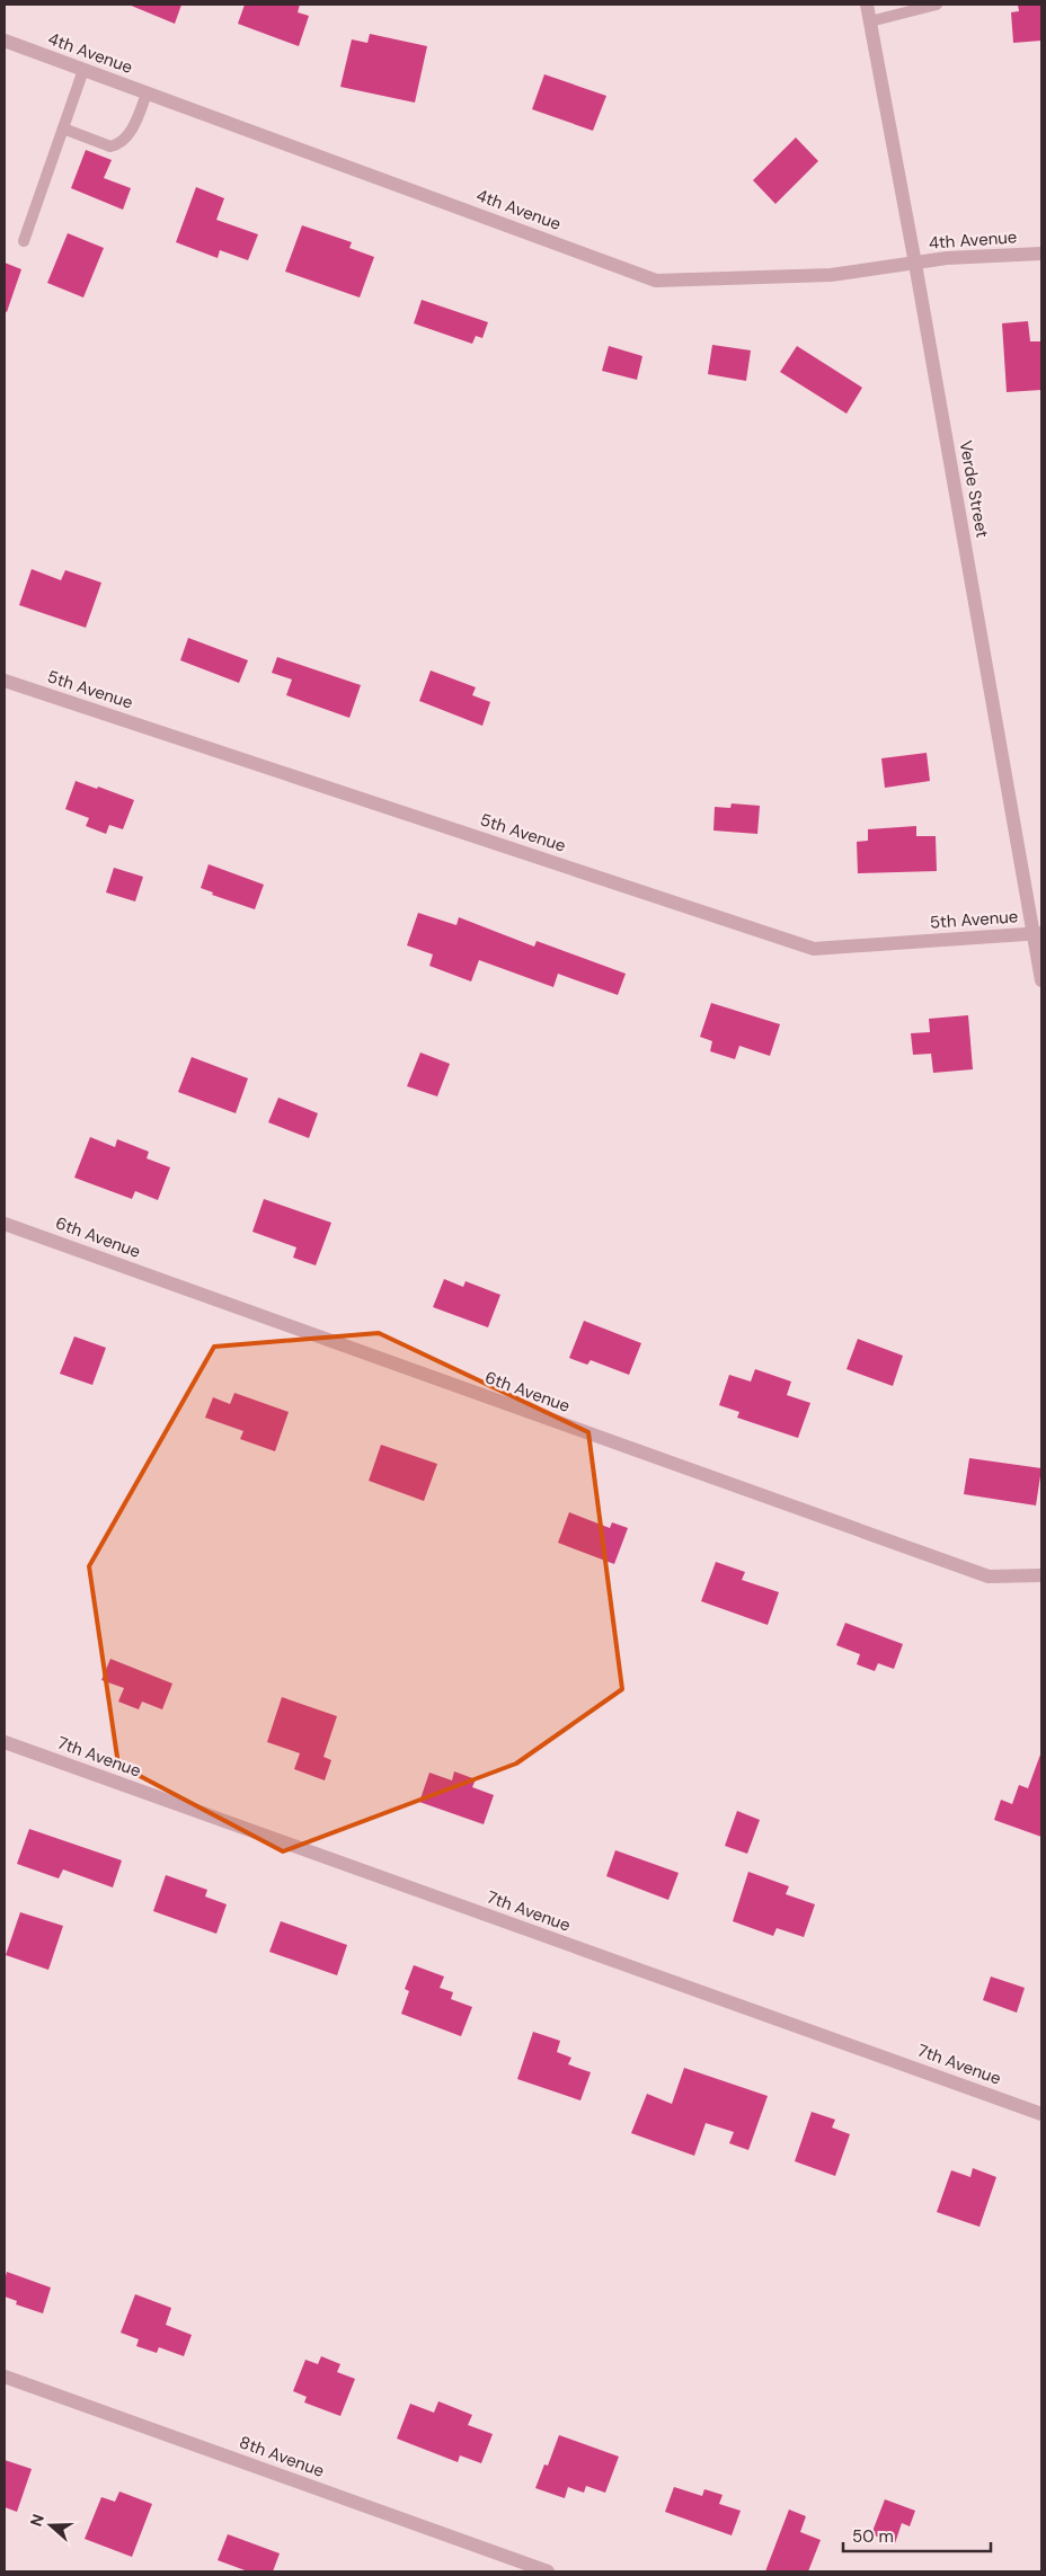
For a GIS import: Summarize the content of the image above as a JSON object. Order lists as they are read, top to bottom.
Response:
{
  "streets": {
    "street": [
      "4th Avenue",
      "Verde Street",
      "5th Avenue",
      "6th Avenue",
      "7th Avenue",
      "8th Avenue"
    ]
  },
  "crossings": [
    ["4th Avenue", "Verde Street"],
    ["Verde Street", "5th Avenue"]
  ],
  "scale_bar": "50 m",
  "north": "left"
}
